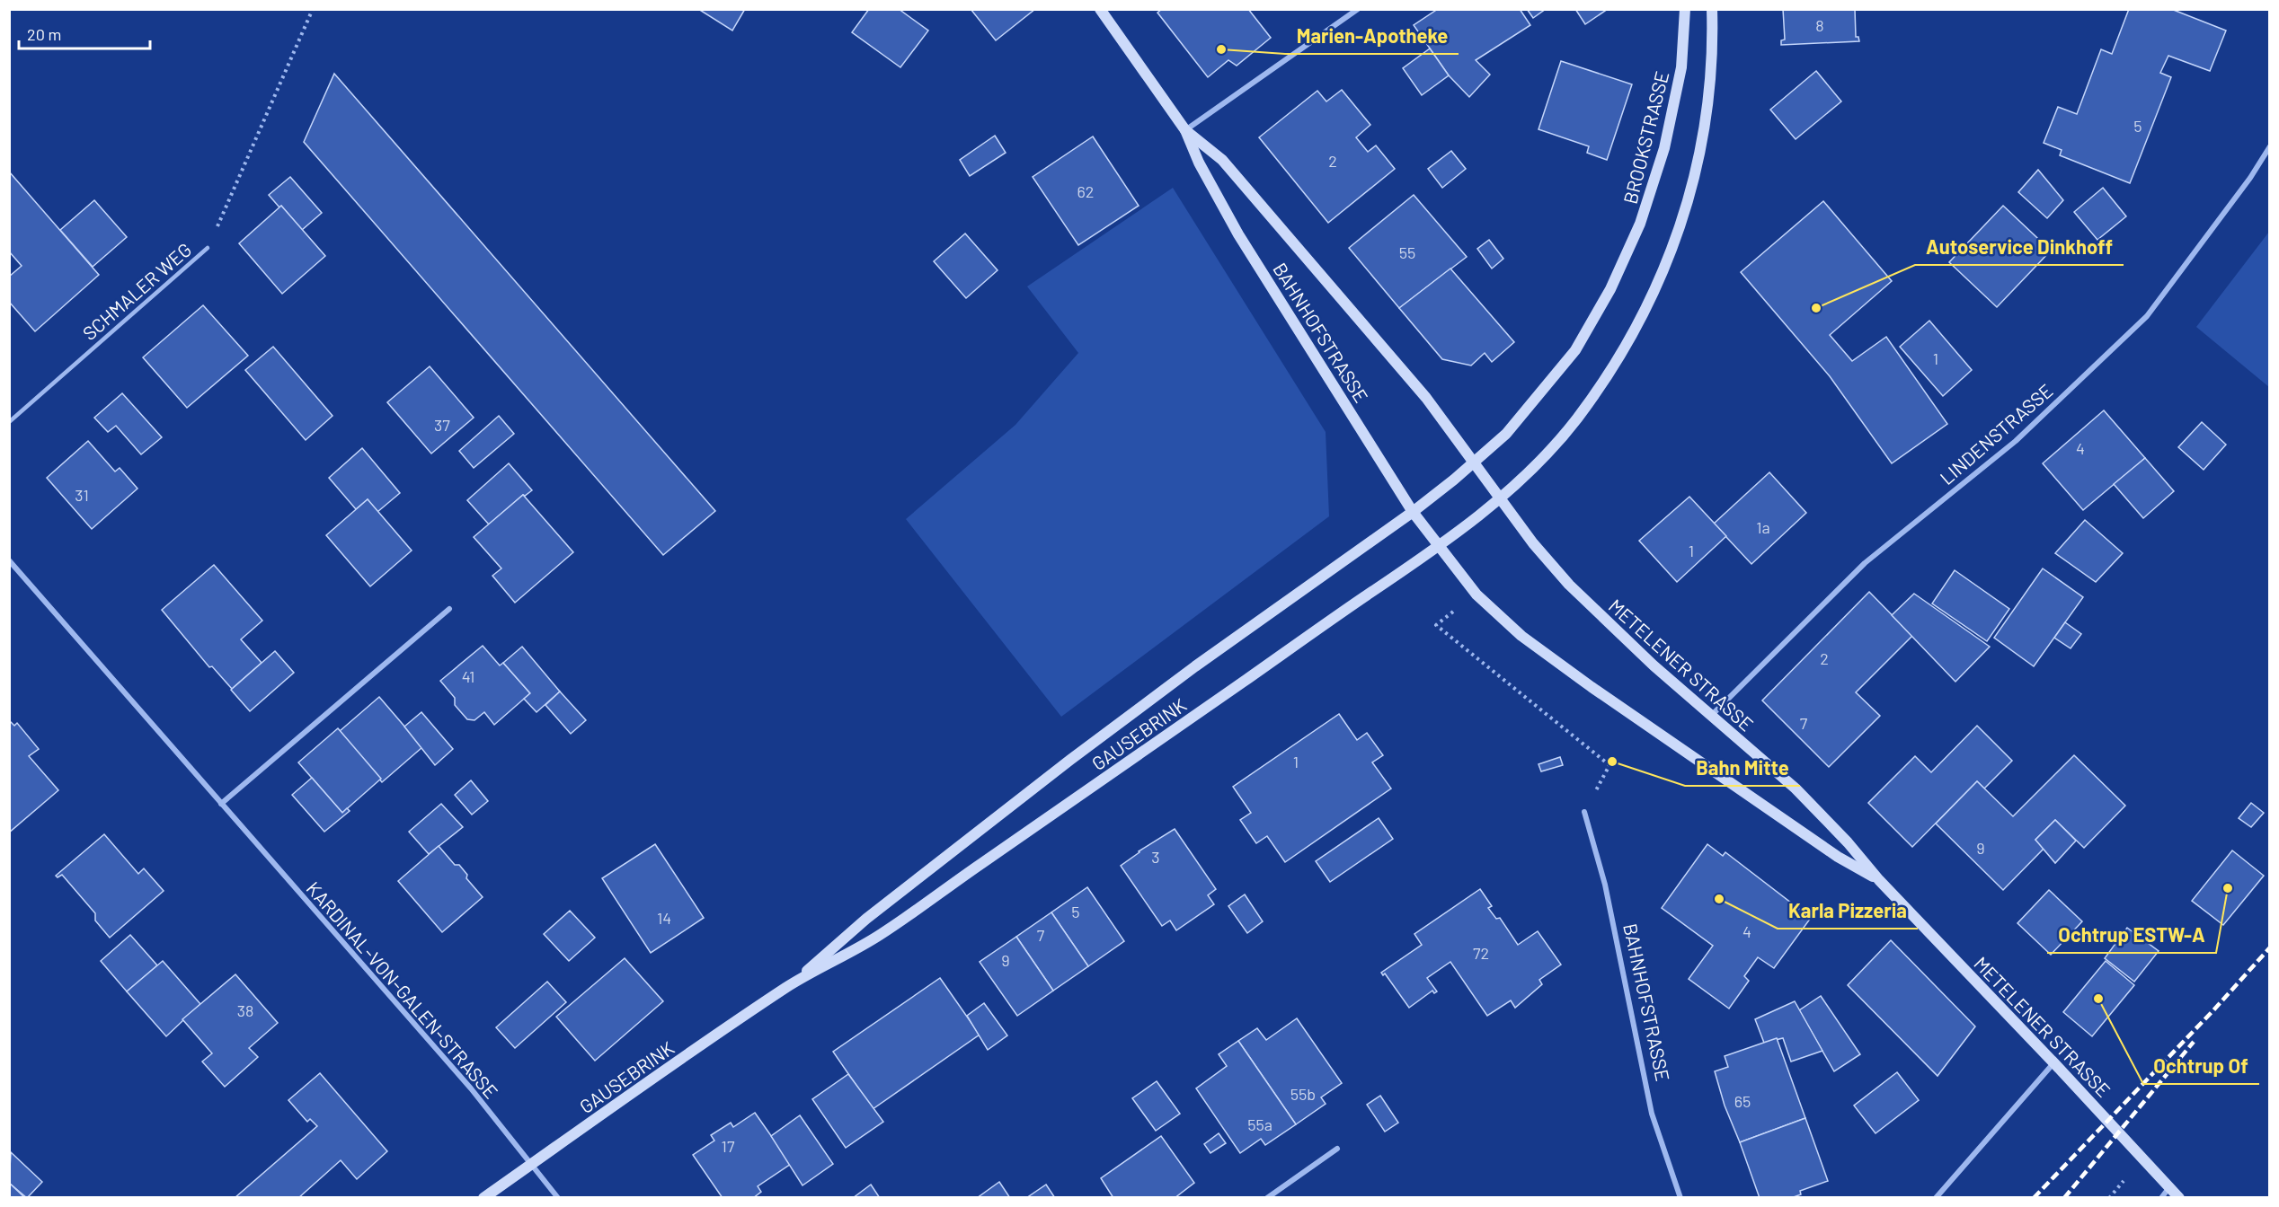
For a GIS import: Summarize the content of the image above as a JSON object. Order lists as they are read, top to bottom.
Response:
{
  "streets": {
    "main road": [
      "BROOKSTRASSE",
      "BAHNHOFSTRASSE",
      "METELENER STRASSE",
      "GAUSEBRINK"
    ],
    "street": ["LINDENSTRASSE", "KARDINAL-VON-GALEN-STRASSE"],
    "lane": ["SCHMALER WEG"]
  },
  "crossings": [
    ["BROOKSTRASSE", "BAHNHOFSTRASSE"],
    ["BROOKSTRASSE", "METELENER STRASSE"],
    ["BROOKSTRASSE", "GAUSEBRINK"],
    ["BAHNHOFSTRASSE", "METELENER STRASSE"],
    ["BAHNHOFSTRASSE", "GAUSEBRINK"],
    ["LINDENSTRASSE", "METELENER STRASSE"],
    ["METELENER STRASSE", "GAUSEBRINK"],
    ["GAUSEBRINK", "KARDINAL-VON-GALEN-STRASSE"]
  ],
  "places": [
    "Marien-Apotheke",
    "Autoservice Dinkhoff",
    "Bahn Mitte",
    "Ochtrup ESTW-A",
    "Karla Pizzeria",
    "Ochtrup Of"
  ],
  "house_numbers": [
    "8",
    "5",
    "2",
    "62",
    "55",
    "1",
    "37",
    "4",
    "31",
    "1a",
    "1",
    "2",
    "41",
    "7",
    "1",
    "9",
    "3",
    "5",
    "14",
    "4",
    "7",
    "72",
    "9",
    "38",
    "55b",
    "65",
    "55a",
    "17"
  ],
  "scale_bar": "20 m"
}
